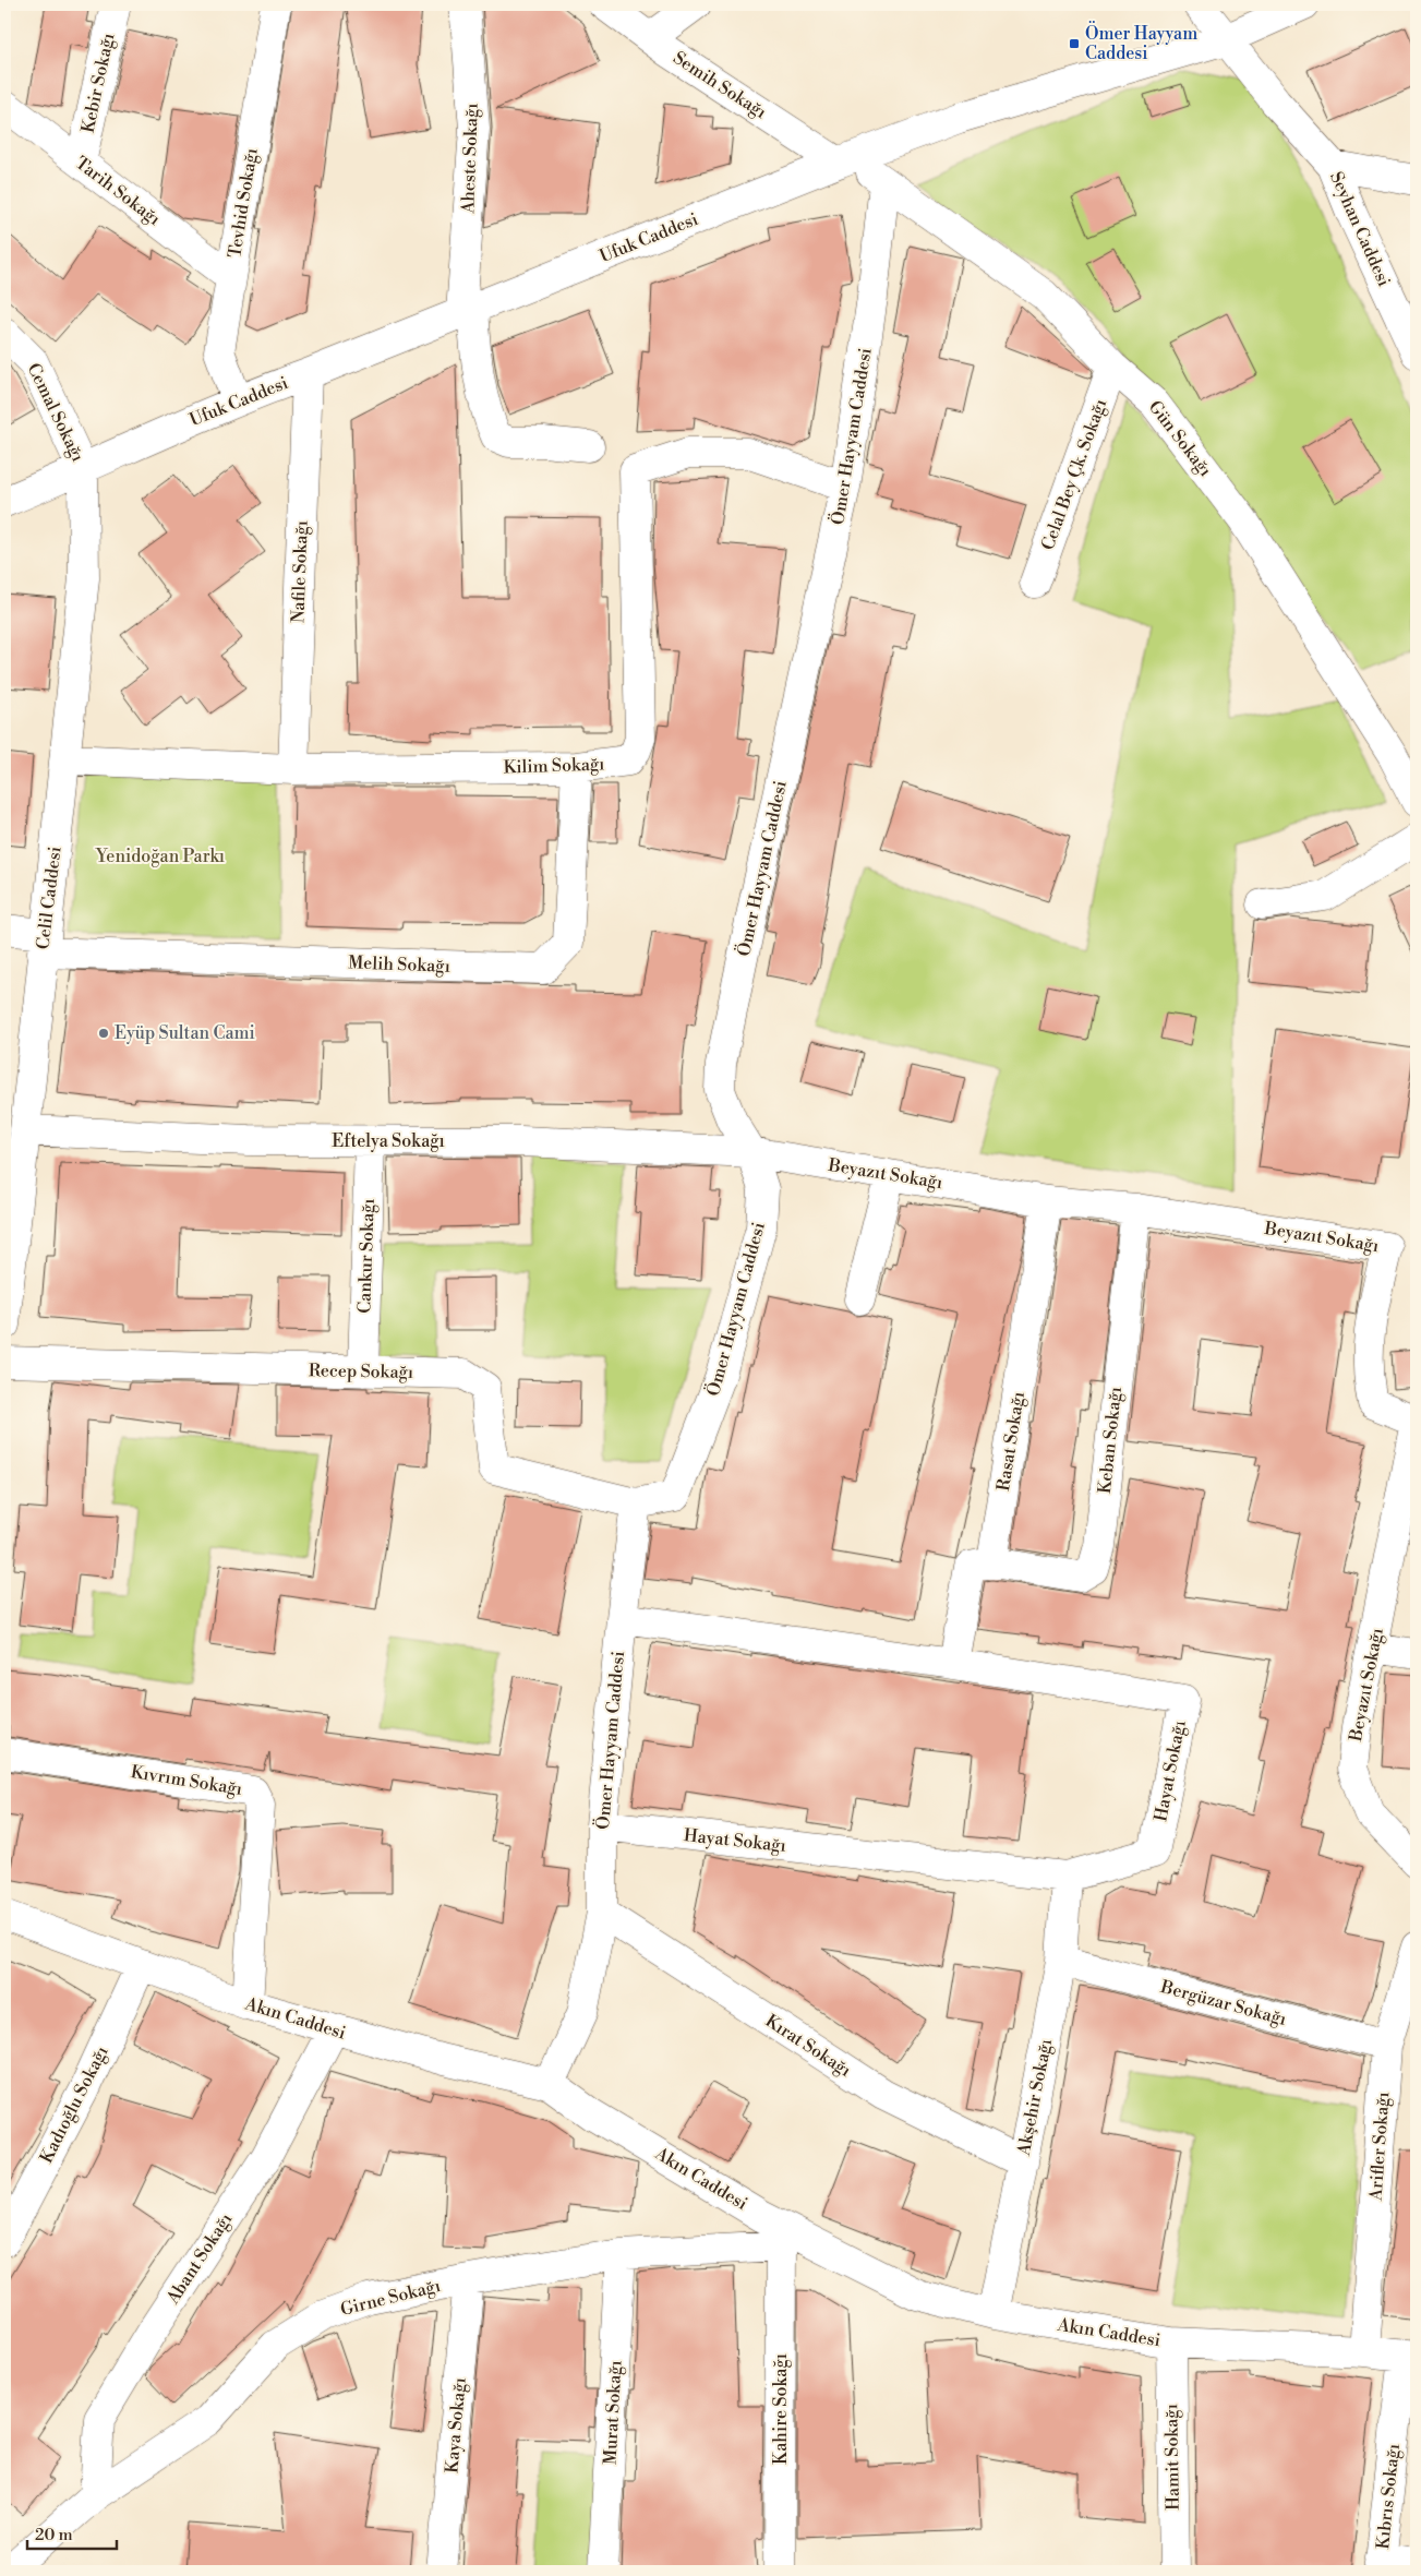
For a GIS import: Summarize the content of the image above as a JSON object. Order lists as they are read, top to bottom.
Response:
{
  "streets": {
    "street": [
      "Kebir Sokağı",
      "Semih Sokağı",
      "Aheste Sokağı",
      "Tarih Sokağı",
      "Tevhid Sokağı",
      "Seyhan Caddesi",
      "Ufuk Caddesi",
      "Cemal Sokağı",
      "Ömer Hayyam Caddesi",
      "Gün Sokağı",
      "Celal Bey Çk. Sokağı",
      "Nafile Sokağı",
      "Kilim Sokağı",
      "Celil Caddesi",
      "Melih Sokağı",
      "Eftelya Sokağı",
      "Beyazıt Sokağı",
      "Cankur Sokağı",
      "Recep Sokağı",
      "Keban Sokağı",
      "Rasat Sokağı",
      "Hayat Sokağı",
      "Kıvrım Sokağı",
      "Bergüzar Sokağı",
      "Akın Caddesi",
      "Kırat Sokağı",
      "Akşehir Sokağı",
      "Kadıoğlu Sokağı",
      "Arifler Sokağı",
      "Abant Sokağı",
      "Girne Sokağı",
      "Kahire Sokağı",
      "Murat Sokağı",
      "Kaya Sokağı",
      "Hamit Sokağı",
      "Kıbrıs Sokağı"
    ]
  },
  "crossings": [
    ["Kebir Sokağı", "Tarih Sokağı"],
    ["Semih Sokağı", "Ufuk Caddesi"],
    ["Semih Sokağı", "Gün Sokağı"],
    ["Aheste Sokağı", "Ufuk Caddesi"],
    ["Tarih Sokağı", "Tevhid Sokağı"],
    ["Tevhid Sokağı", "Ufuk Caddesi"],
    ["Seyhan Caddesi", "Ufuk Caddesi"],
    ["Ufuk Caddesi", "Cemal Sokağı"],
    ["Ufuk Caddesi", "Gün Sokağı"],
    ["Ufuk Caddesi", "Nafile Sokağı"],
    ["Ufuk Caddesi", "Celil Caddesi"],
    ["Cemal Sokağı", "Celil Caddesi"],
    ["Ömer Hayyam Caddesi", "Gün Sokağı"],
    ["Ömer Hayyam Caddesi", "Kilim Sokağı"],
    ["Ömer Hayyam Caddesi", "Eftelya Sokağı"],
    ["Ömer Hayyam Caddesi", "Beyazıt Sokağı"],
    ["Ömer Hayyam Caddesi", "Recep Sokağı"],
    ["Ömer Hayyam Caddesi", "Hayat Sokağı"],
    ["Ömer Hayyam Caddesi", "Akın Caddesi"],
    ["Ömer Hayyam Caddesi", "Kırat Sokağı"],
    ["Gün Sokağı", "Celal Bey Çk. Sokağı"],
    ["Nafile Sokağı", "Kilim Sokağı"],
    ["Kilim Sokağı", "Celil Caddesi"],
    ["Kilim Sokağı", "Melih Sokağı"],
    ["Celil Caddesi", "Melih Sokağı"],
    ["Celil Caddesi", "Eftelya Sokağı"],
    ["Eftelya Sokağı", "Beyazıt Sokağı"],
    ["Eftelya Sokağı", "Cankur Sokağı"],
    ["Beyazıt Sokağı", "Keban Sokağı"],
    ["Beyazıt Sokağı", "Rasat Sokağı"],
    ["Cankur Sokağı", "Recep Sokağı"],
    ["Keban Sokağı", "Rasat Sokağı"],
    ["Hayat Sokağı", "Akşehir Sokağı"],
    ["Kıvrım Sokağı", "Akın Caddesi"],
    ["Bergüzar Sokağı", "Akşehir Sokağı"],
    ["Bergüzar Sokağı", "Arifler Sokağı"],
    ["Akın Caddesi", "Akşehir Sokağı"],
    ["Akın Caddesi", "Kadıoğlu Sokağı"],
    ["Akın Caddesi", "Arifler Sokağı"],
    ["Akın Caddesi", "Abant Sokağı"],
    ["Akın Caddesi", "Girne Sokağı"],
    ["Akın Caddesi", "Kahire Sokağı"],
    ["Akın Caddesi", "Hamit Sokağı"],
    ["Akın Caddesi", "Kıbrıs Sokağı"],
    ["Kırat Sokağı", "Akşehir Sokağı"],
    ["Abant Sokağı", "Girne Sokağı"],
    ["Girne Sokağı", "Kahire Sokağı"],
    ["Girne Sokağı", "Murat Sokağı"],
    ["Girne Sokağı", "Kaya Sokağı"]
  ],
  "parks": ["Yenidoğan Parkı"],
  "places": {
    "transit": ["Ömer Hayyam Caddesi"],
    "other": ["Eyüp Sultan Cami"]
  },
  "scale_bar": "20 m"
}
